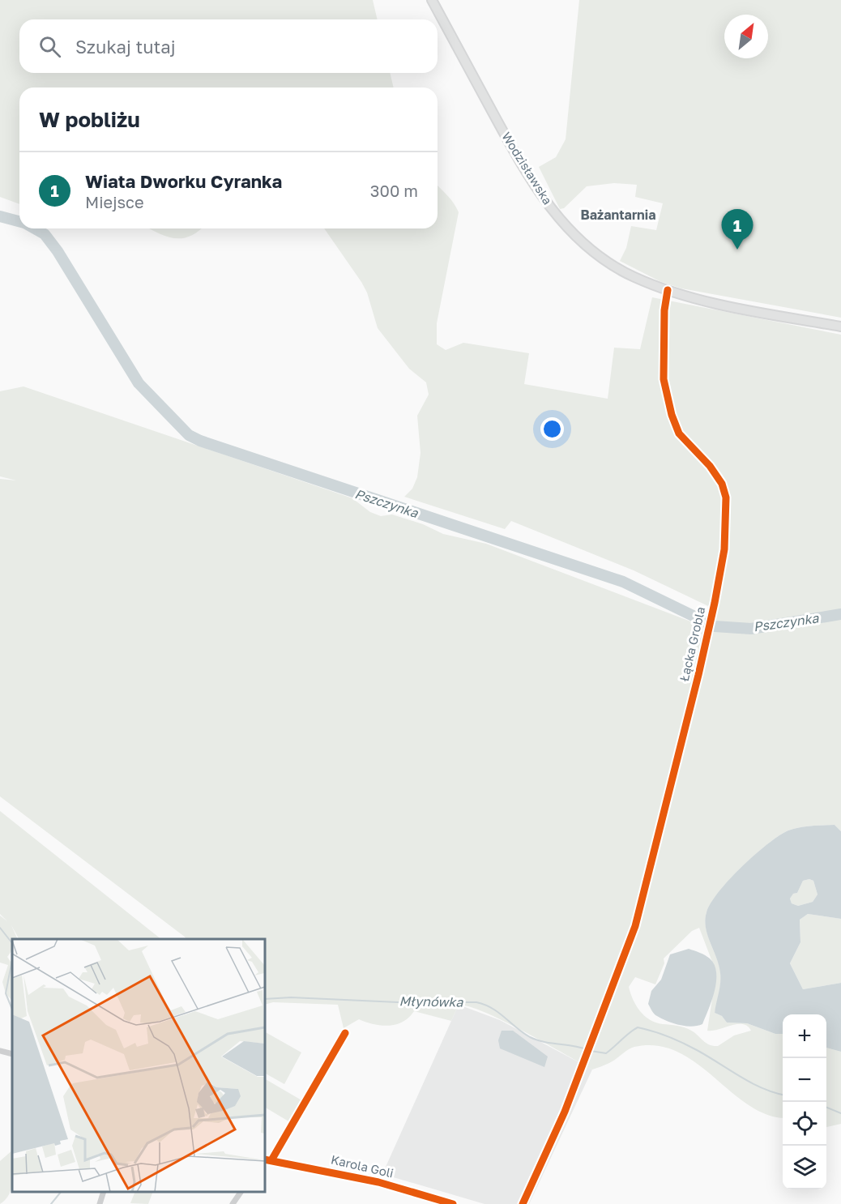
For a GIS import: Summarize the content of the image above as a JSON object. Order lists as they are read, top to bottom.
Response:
{
  "streets": {
    "main road": ["Wodzisławska"],
    "street": ["Łącka Grobla", "Karola Goli"]
  },
  "crossings": [
    ["Wodzisławska", "Łącka Grobla"]
  ],
  "districts": ["Bażantarnia"],
  "water": ["Pszczynka", "Młynówka"],
  "north": "top right",
  "page": {
    "search": "Szukaj tutaj",
    "heading": "W pobliżu",
    "list": [
      {
        "mark": "1",
        "name": "Wiata Dworku Cyranka",
        "note": "Miejsce",
        "value": "300 m"
      }
    ],
    "pins": "1",
    "map_buttons": ["+", "−"]
  }
}
